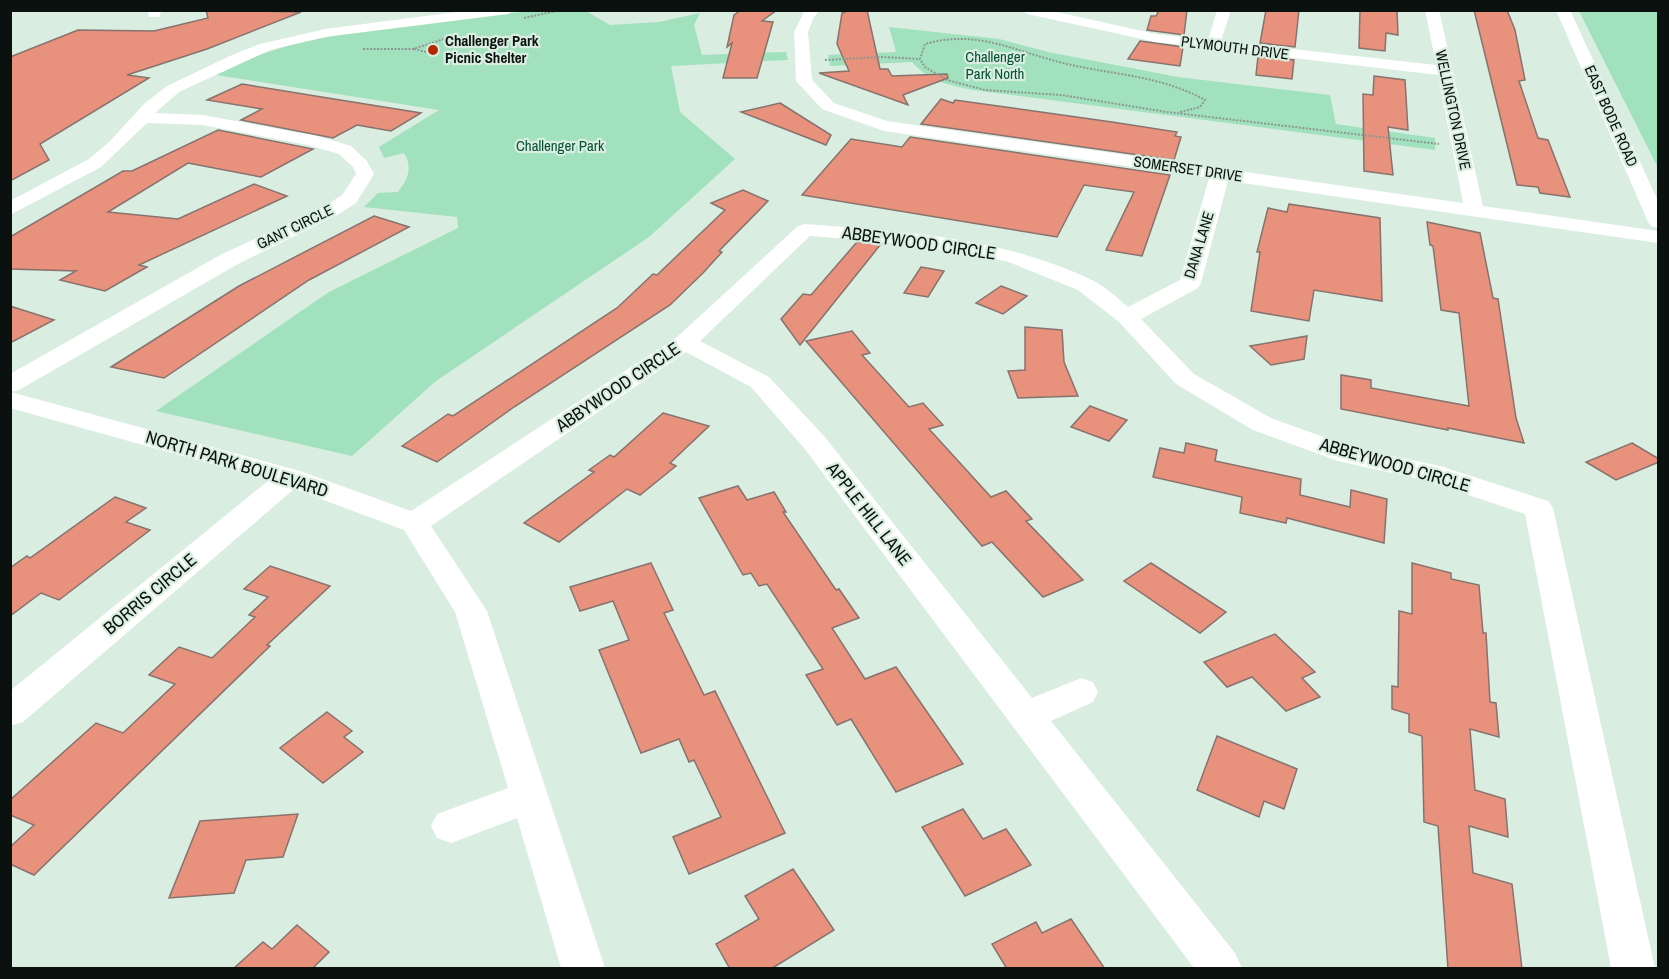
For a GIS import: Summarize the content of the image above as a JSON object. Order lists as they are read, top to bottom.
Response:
{
  "streets": {
    "street": [
      "PLYMOUTH DRIVE",
      "WELLINGTON DRIVE",
      "EAST BODE ROAD",
      "SOMERSET DRIVE",
      "GANT CIRCLE",
      "ABBEYWOOD CIRCLE",
      "DANA LANE",
      "ABBYWOOD CIRCLE",
      "NORTH PARK BOULEVARD",
      "APPLE HILL LANE",
      "BORRIS CIRCLE"
    ]
  },
  "crossings": [
    ["PLYMOUTH DRIVE", "WELLINGTON DRIVE"],
    ["WELLINGTON DRIVE", "SOMERSET DRIVE"],
    ["SOMERSET DRIVE", "DANA LANE"],
    ["ABBEYWOOD CIRCLE", "DANA LANE"],
    ["ABBEYWOOD CIRCLE", "ABBYWOOD CIRCLE"],
    ["ABBYWOOD CIRCLE", "NORTH PARK BOULEVARD"],
    ["ABBYWOOD CIRCLE", "APPLE HILL LANE"],
    ["NORTH PARK BOULEVARD", "BORRIS CIRCLE"]
  ],
  "parks": ["Challenger Park North", "Challenger Park"],
  "places": ["Challenger Park Picnic Shelter"]
}
